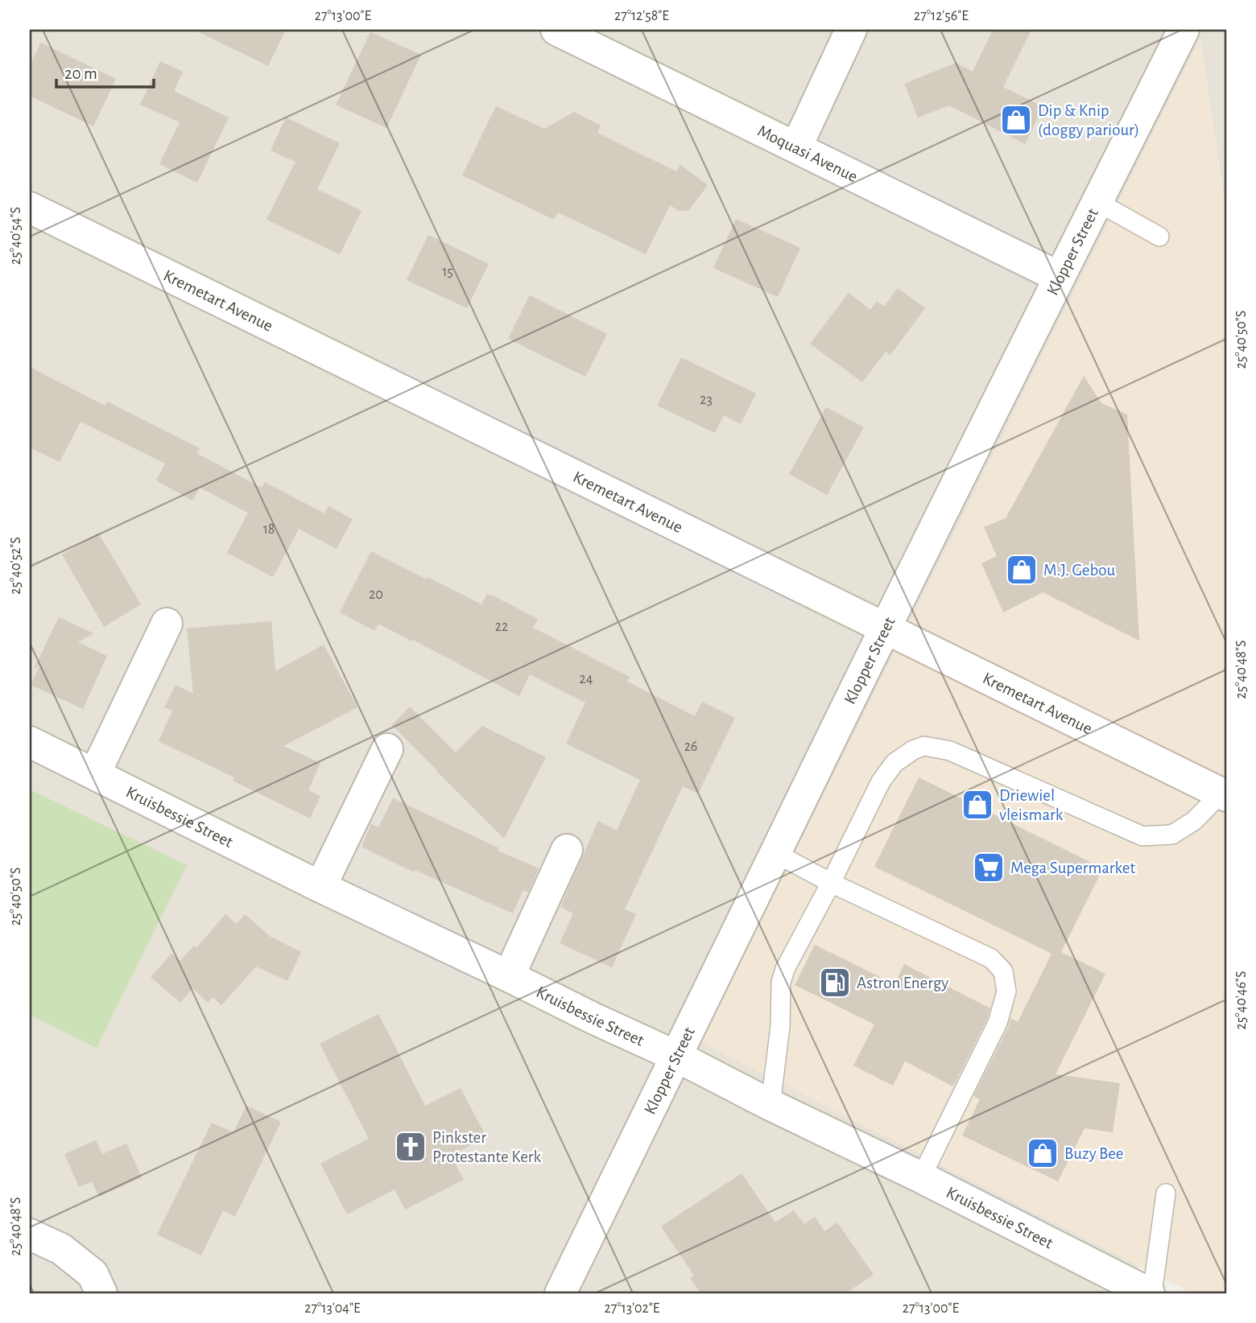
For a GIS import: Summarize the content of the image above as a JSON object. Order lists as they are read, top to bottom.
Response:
{
  "streets": {
    "street": [
      "Moquasi Avenue",
      "Klopper Street",
      "Kremetart Avenue",
      "Kruisbessie Street"
    ]
  },
  "crossings": [
    ["Moquasi Avenue", "Klopper Street"],
    ["Klopper Street", "Kremetart Avenue"],
    ["Klopper Street", "Kruisbessie Street"]
  ],
  "places": {
    "shop": [
      "Dip & Knip (doggy pariour)",
      "M.J. Gebou",
      "Driewiel vleismark",
      "Buzy Bee"
    ],
    "supermarket": ["Mega Supermarket"],
    "fuel station": ["Astron Energy"],
    "church": ["Pinkster Protestante Kerk"]
  },
  "house_numbers": [
    "15",
    "23",
    "18",
    "20",
    "22",
    "24",
    "26"
  ],
  "scale_bar": "20 m",
  "coordinates": [
    "27°13'00\"E",
    "27°12'58\"E",
    "27°12'56\"E",
    "25°40'54\"S",
    "25°40'50\"S",
    "25°40'52\"S",
    "25°40'48\"S",
    "25°40'46\"S",
    "27°13'04\"E",
    "27°13'02\"E"
  ]
}
